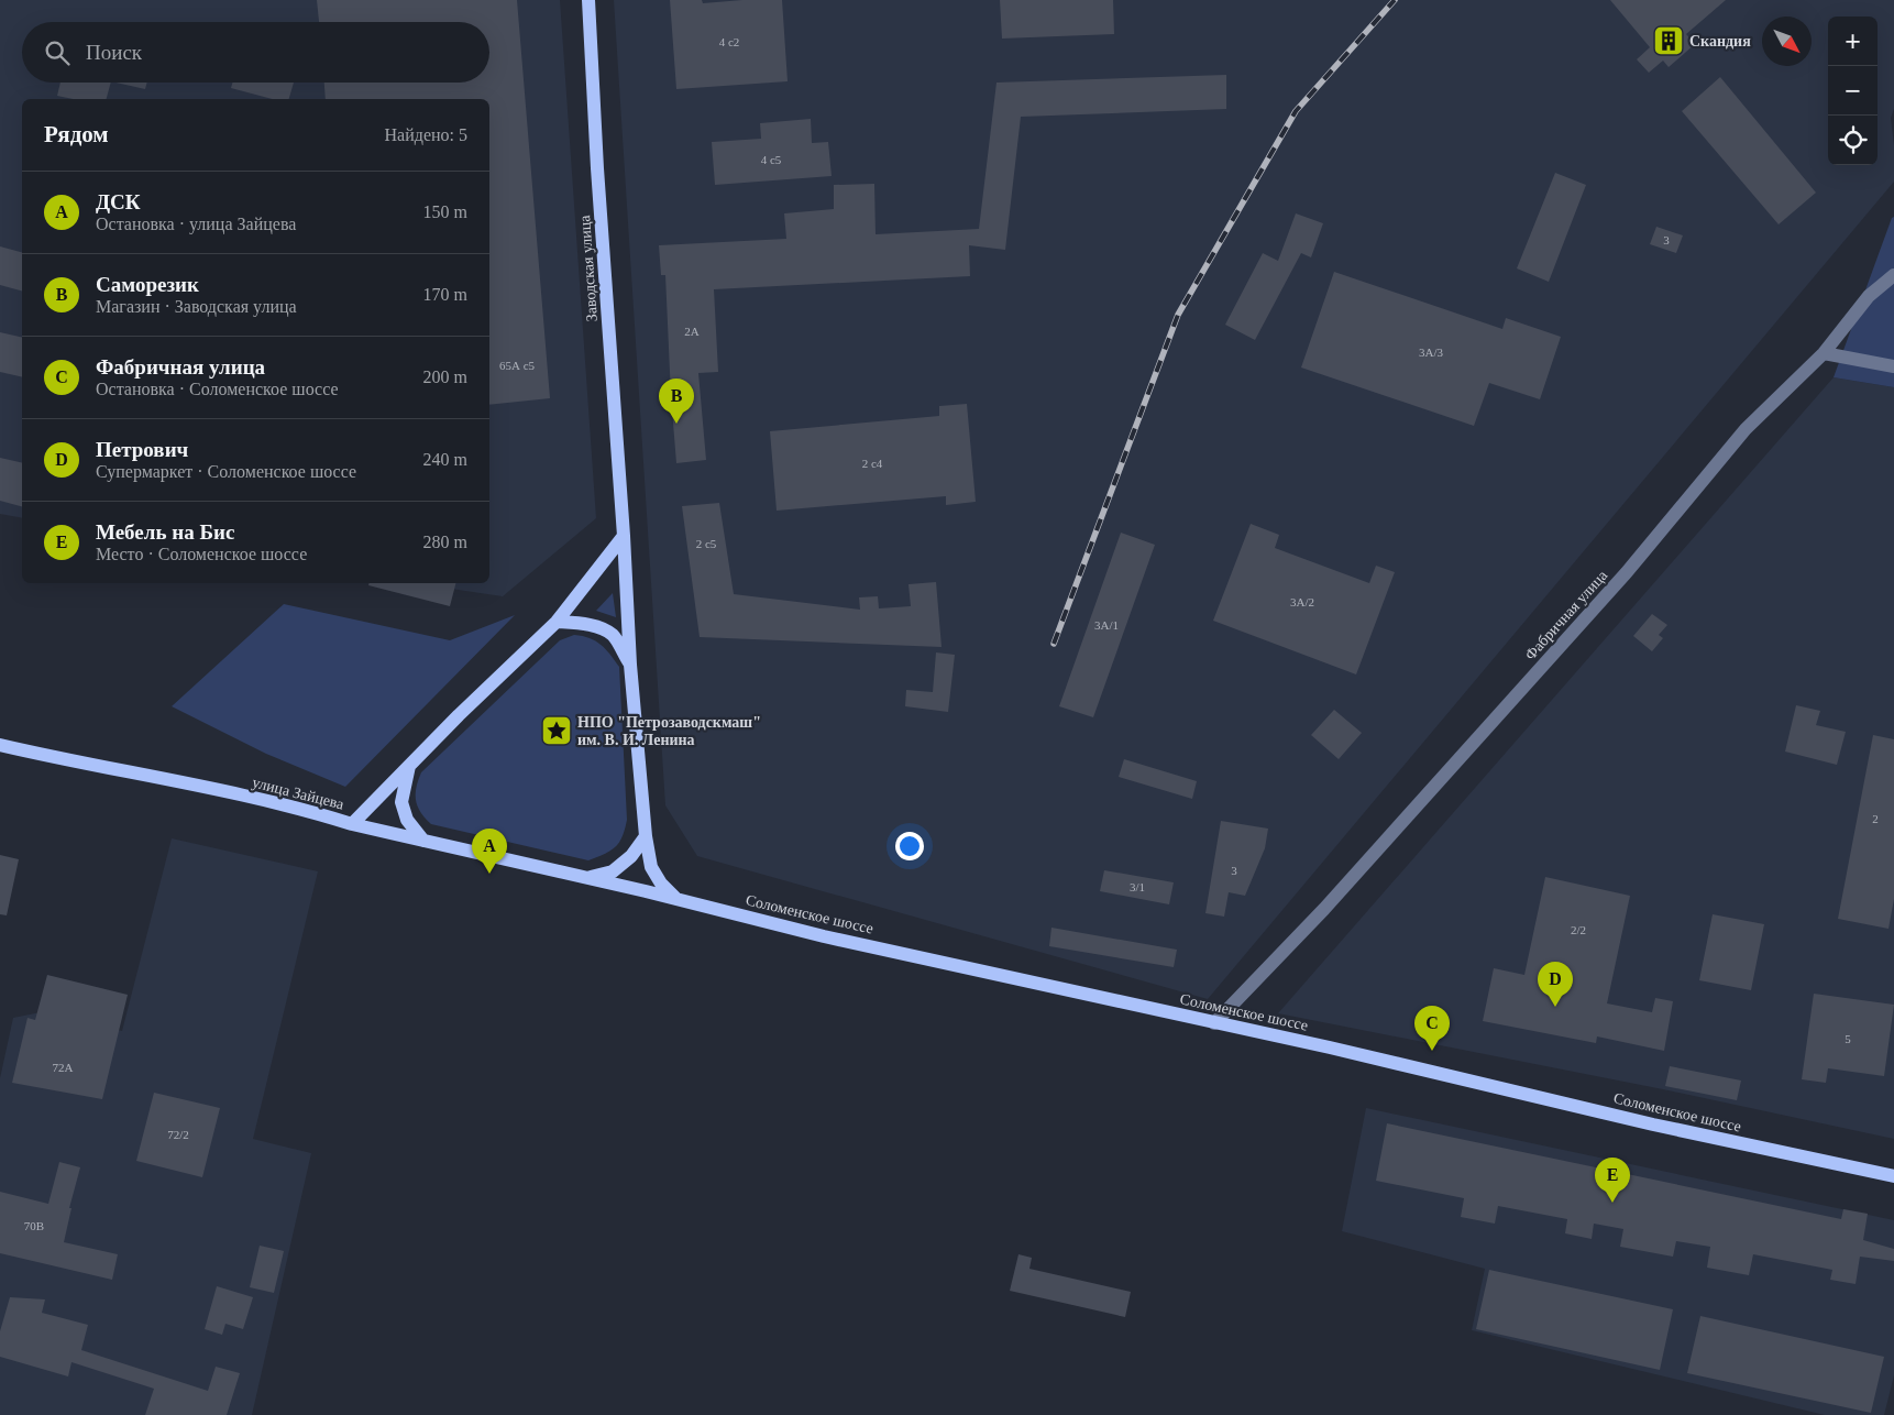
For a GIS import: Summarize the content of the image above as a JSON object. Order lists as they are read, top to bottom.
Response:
{
  "streets": {
    "main road": ["Заводская улица", "улица Зайцева", "Соломенское шоссе"],
    "street": ["Фабричная улица"]
  },
  "crossings": [
    ["Заводская улица", "Соломенское шоссе"],
    ["Фабричная улица", "Соломенское шоссе"],
    ["улица Зайцева", "Соломенское шоссе"]
  ],
  "places": {
    "building": ["Скандия"],
    "place": ["НПО \"Петрозаводскмаш\" им. В. И. Ленина"]
  },
  "house_numbers": [
    "4 с2",
    "4 с5",
    "3",
    "2А",
    "3А/3",
    "65А с5",
    "2 с4",
    "2 с5",
    "3А/2",
    "3А/1",
    "2",
    "3",
    "3/1",
    "2/2",
    "5",
    "72А",
    "72/2",
    "70В"
  ],
  "north": "bottom right",
  "page": {
    "map_buttons": ["+", "−"],
    "search": "Поиск",
    "heading": ["Рядом", "Найдено: 5"],
    "list": [
      {
        "mark": "A",
        "name": "ДСК",
        "note": "Остановка · улица Зайцева",
        "value": "150 m"
      },
      {
        "mark": "B",
        "name": "Саморезик",
        "note": "Магазин · Заводская улица",
        "value": "170 m"
      },
      {
        "mark": "C",
        "name": "Фабричная улица",
        "note": "Остановка · Соломенское шоссе",
        "value": "200 m"
      },
      {
        "mark": "D",
        "name": "Петрович",
        "note": "Супермаркет · Соломенское шоссе",
        "value": "240 m"
      },
      {
        "mark": "E",
        "name": "Мебель на Бис",
        "note": "Место · Соломенское шоссе",
        "value": "280 m"
      }
    ],
    "pins": [
      "B",
      "A",
      "D",
      "C",
      "E"
    ]
  }
}
